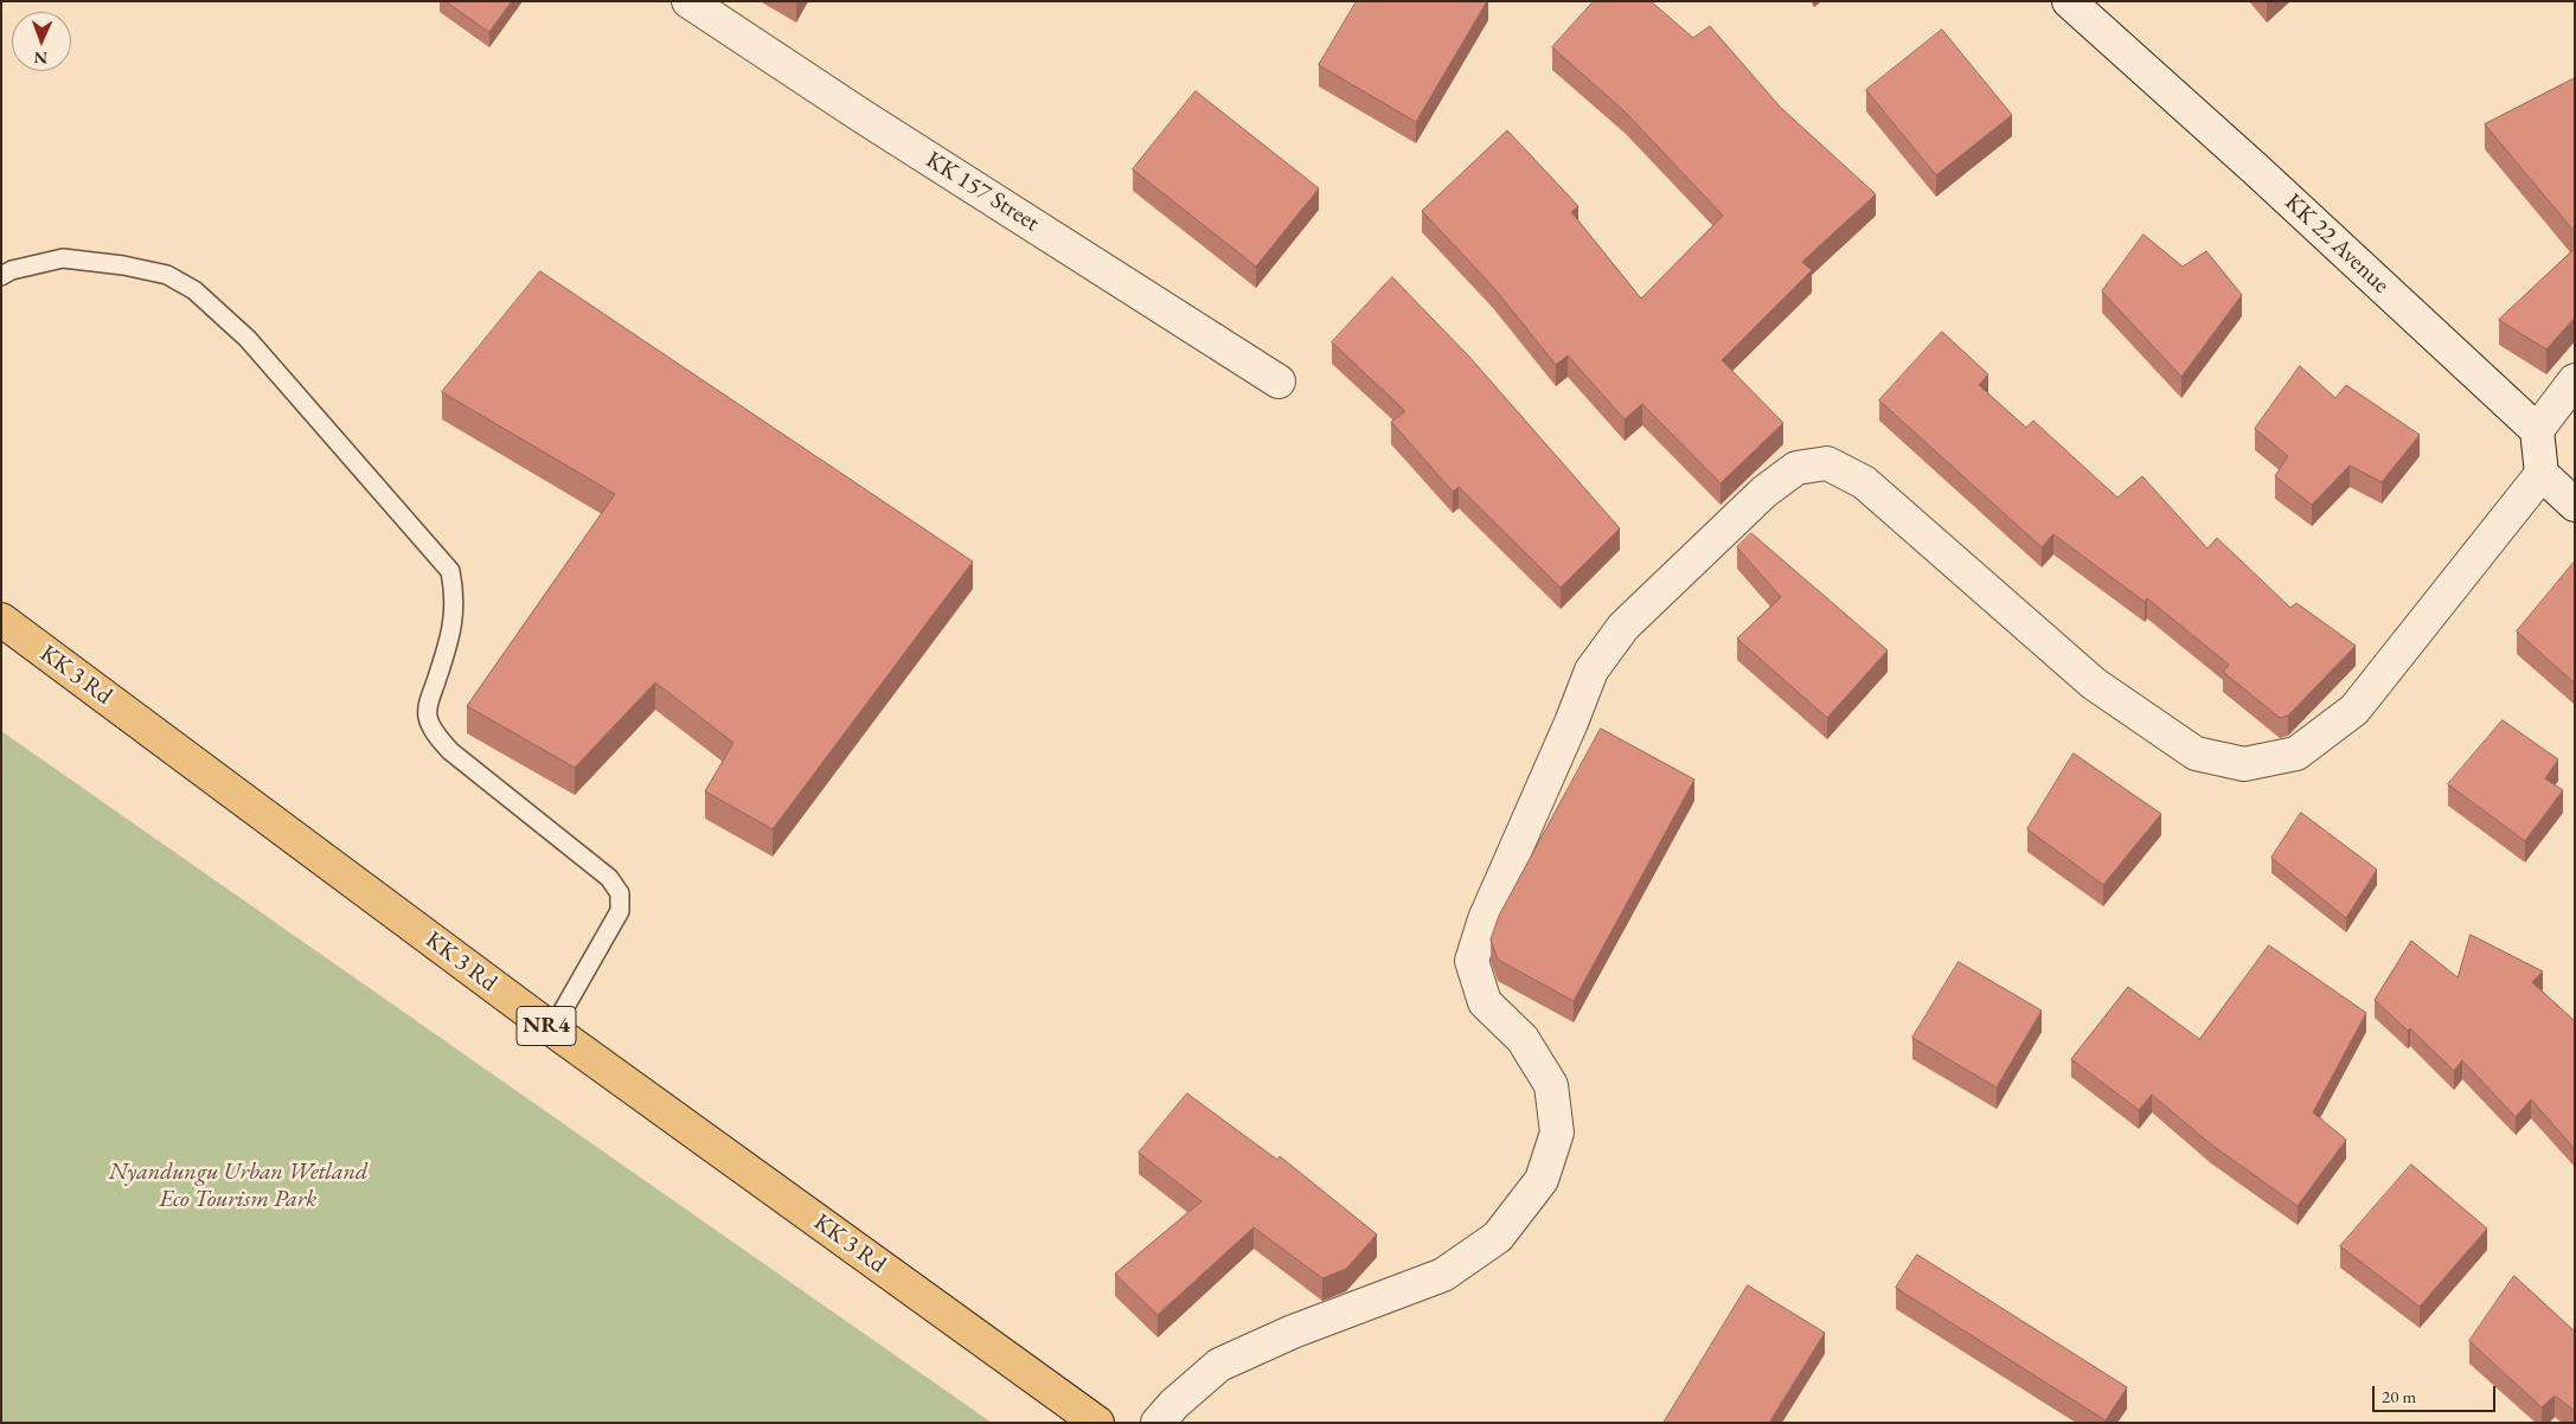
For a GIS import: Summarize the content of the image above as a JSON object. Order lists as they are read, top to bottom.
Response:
{
  "streets": {
    "highway": ["KK 3 Rd", "NR4"],
    "street": ["KK 157 Street", "KK 22 Avenue"]
  },
  "parks": ["Nyandungu Urban Wetland Eco Tourism Park"],
  "scale_bar": "20 m",
  "north": "bottom"
}
